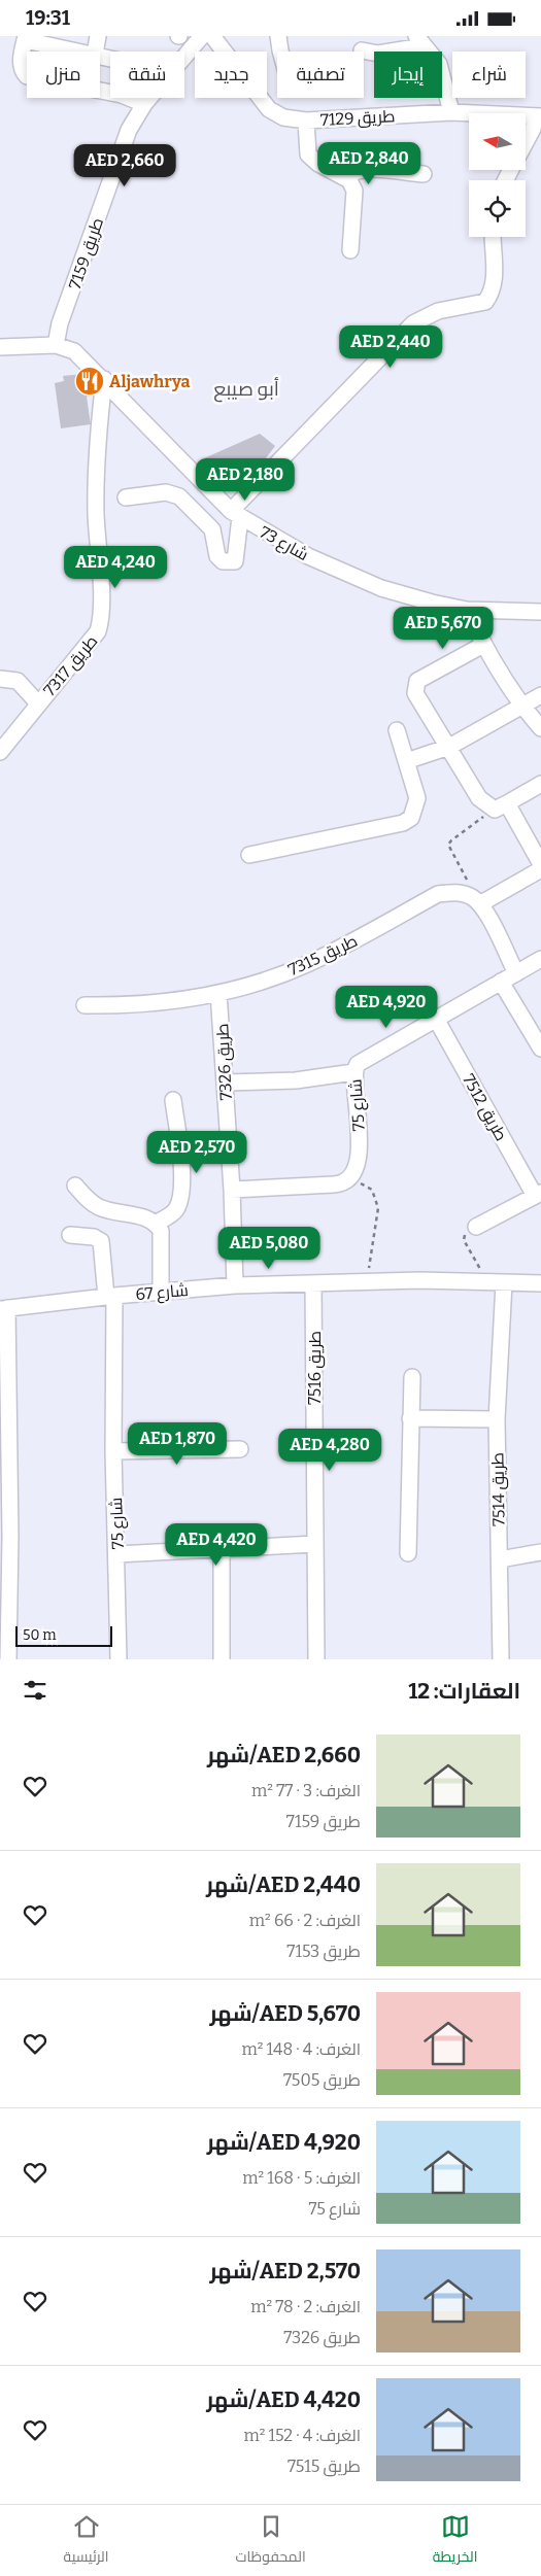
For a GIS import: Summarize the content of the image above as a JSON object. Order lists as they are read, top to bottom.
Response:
{
  "streets": {
    "street": [
      "طريق 7129",
      "طريق 7159",
      "شارع 73",
      "طريق 7317",
      "طريق 7315",
      "طريق 7326",
      "شارع 75",
      "طريق 7512",
      "شارع 67",
      "طريق 7516",
      "طريق 7514"
    ]
  },
  "crossings": [
    ["طريق 7159", "شارع 73"],
    ["شارع 73", "طريق 7317"],
    ["طريق 7315", "طريق 7326"],
    ["طريق 7326", "شارع 67"],
    ["شارع 75", "طريق 7512"],
    ["شارع 75", "شارع 67"],
    ["شارع 67", "طريق 7516"],
    ["شارع 67", "طريق 7514"]
  ],
  "districts": ["أبو صيبع"],
  "places": {
    "restaurant": ["Aljawhrya"]
  },
  "scale_bar": "50 m",
  "north": "left",
  "page": {
    "status": "19:31",
    "chip": [
      "شراء",
      "إيجار",
      "تصفية",
      "جديد",
      "شقة",
      "منزل"
    ],
    "price": [
      "AED 2,840",
      "AED 2,660",
      "AED 2,440",
      "AED 2,180",
      "AED 4,240",
      "AED 5,670",
      "AED 4,920",
      "AED 2,570",
      "AED 5,080",
      "AED 1,870",
      "AED 4,280",
      "AED 4,420"
    ],
    "scale": "50 m",
    "heading": "العقارات: 12",
    "list": [
      {
        "name": "AED 2,660/شهر",
        "note": "الغرف: 3 · 77 m² · طريق 7159"
      },
      {
        "name": "AED 2,440/شهر",
        "note": "الغرف: 2 · 66 m² · طريق 7153"
      },
      {
        "name": "AED 5,670/شهر",
        "note": "الغرف: 4 · 148 m² · طريق 7505"
      },
      {
        "name": "AED 4,920/شهر",
        "note": "الغرف: 5 · 168 m² · شارع 75"
      },
      {
        "name": "AED 2,570/شهر",
        "note": "الغرف: 2 · 78 m² · طريق 7326"
      },
      {
        "name": "AED 4,420/شهر",
        "note": "الغرف: 4 · 152 m² · طريق 7515"
      }
    ],
    "tabs": ["الخريطة", "المحفوظات", "الرئيسية"]
  }
}
